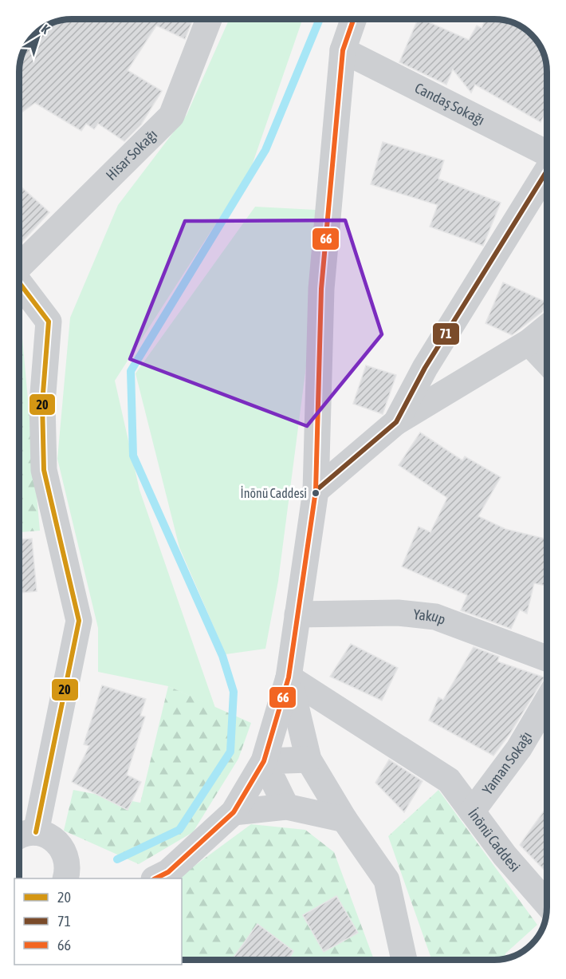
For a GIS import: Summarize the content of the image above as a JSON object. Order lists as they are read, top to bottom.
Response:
{
  "streets": {
    "street": [
      "Candaş Sokağı",
      "Hisar Sokağı",
      "Yakup",
      "Yaman Sokağı",
      "İnönü Caddesi"
    ]
  },
  "crossings": [
    ["Yaman Sokağı", "İnönü Caddesi"]
  ],
  "places": ["İnönü Caddesi"],
  "lines": ["transit line 66", "transit line 71", "transit line 20"],
  "legend": ["20", "71", "66"],
  "north": "top right"
}
